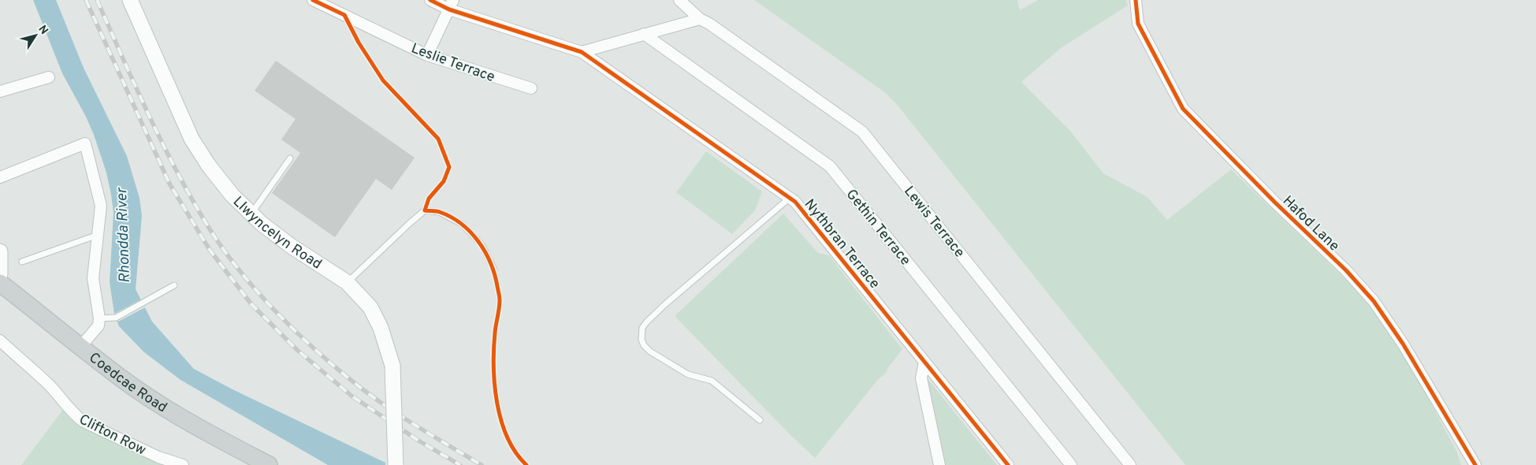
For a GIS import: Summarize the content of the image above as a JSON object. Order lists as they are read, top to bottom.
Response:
{
  "streets": {
    "main road": ["Llwyncelyn Road", "Coedcae Road"],
    "street": [
      "Leslie Terrace",
      "Lewis Terrace",
      "Hafod Lane",
      "Gethin Terrace",
      "Nythbran Terrace",
      "Clifton Row"
    ]
  },
  "water": ["Rhondda River"],
  "north": "top right"
}
